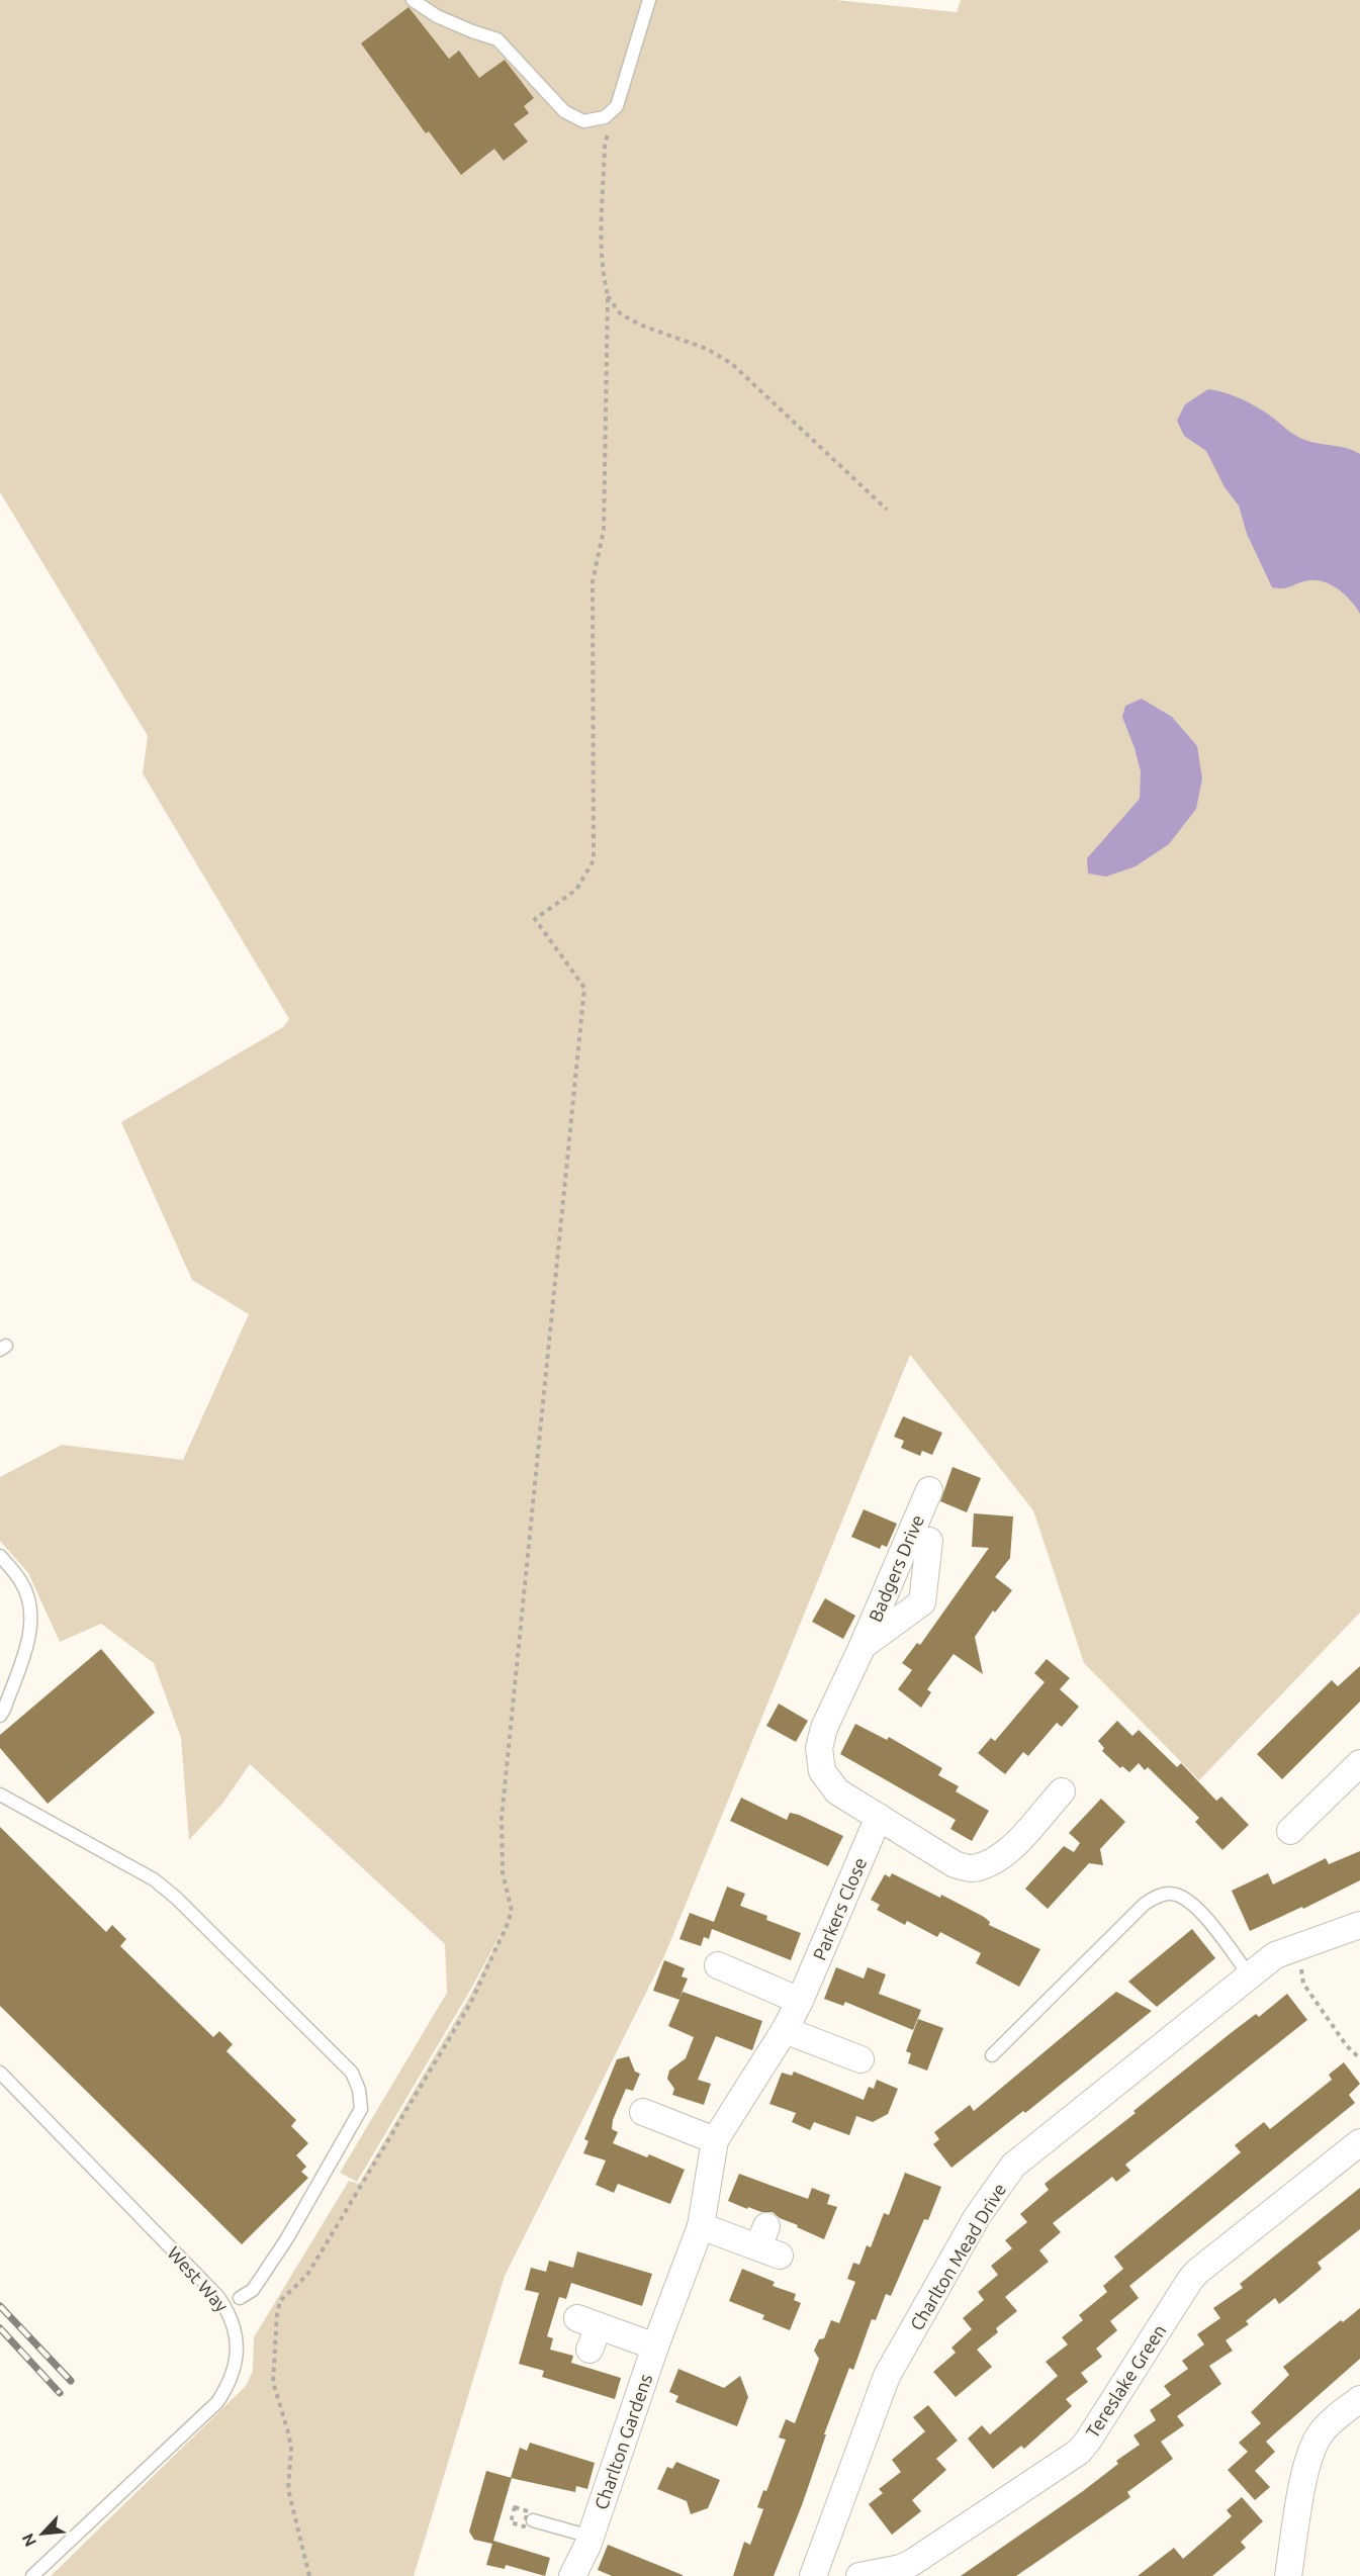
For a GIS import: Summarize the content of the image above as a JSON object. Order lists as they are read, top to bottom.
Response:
{
  "streets": {
    "street": [
      "Badgers Drive",
      "Parkers Close",
      "Charlton Mead Drive",
      "Tereslake Green",
      "Charlton Gardens"
    ],
    "lane": ["West Way"]
  },
  "crossings": [
    ["Parkers Close", "Charlton Gardens"]
  ],
  "north": "bottom left"
}
